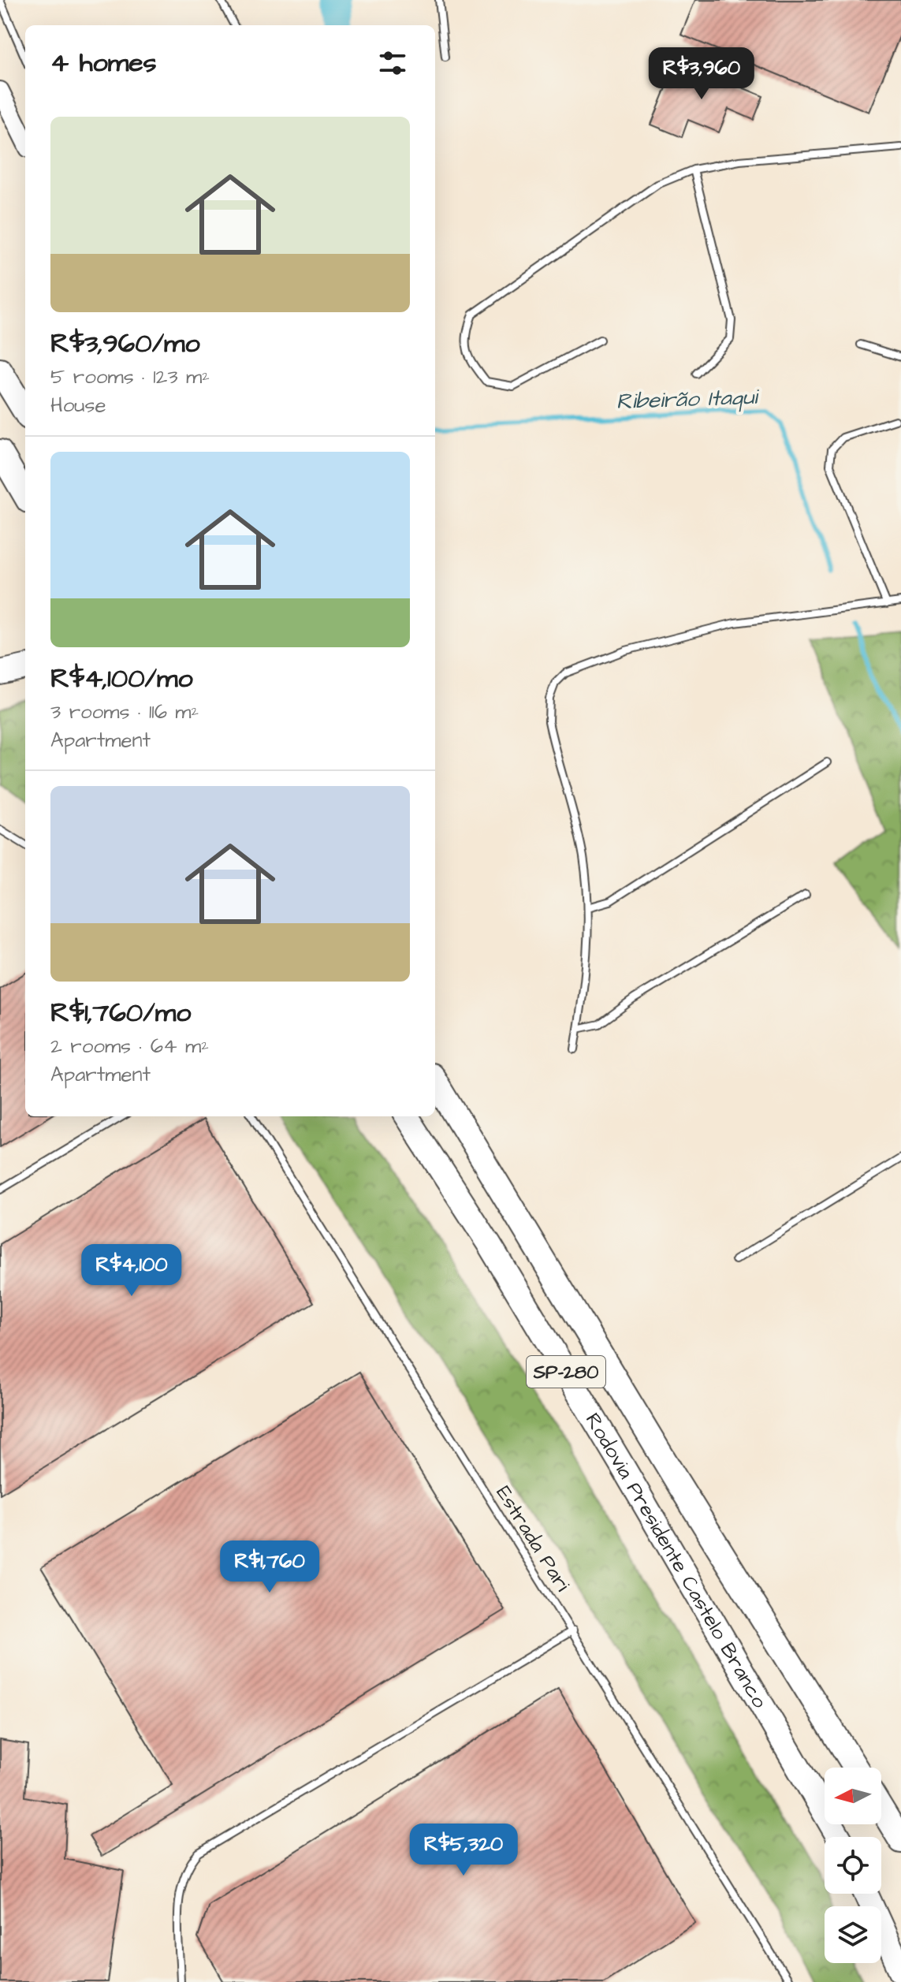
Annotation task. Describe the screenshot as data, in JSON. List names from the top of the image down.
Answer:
{
  "streets": {
    "highway": ["SP-280", "Rodovia Presidente Castelo Branco"],
    "lane": ["Estrada Pari"]
  },
  "water": ["Ribeirão Itaqui"],
  "north": "left",
  "page": {
    "heading": "4 homes",
    "price": [
      "R$3,960",
      "R$4,100",
      "R$1,760",
      "R$5,320"
    ],
    "list": [
      {
        "name": "R$3,960/mo",
        "note": "5 rooms · 123 m² · House"
      },
      {
        "name": "R$4,100/mo",
        "note": "3 rooms · 116 m² · Apartment"
      },
      {
        "name": "R$1,760/mo",
        "note": "2 rooms · 64 m² · Apartment"
      }
    ]
  }
}
